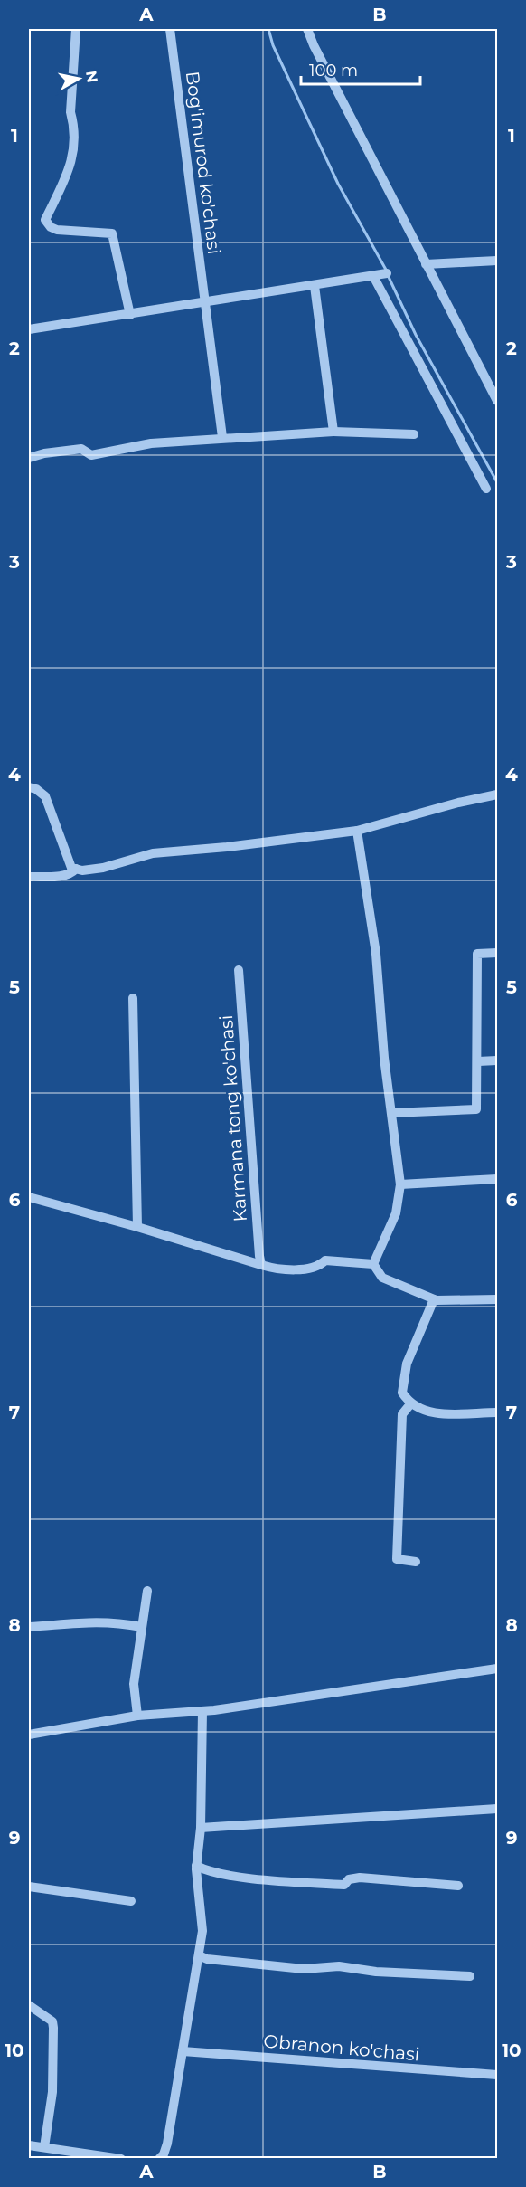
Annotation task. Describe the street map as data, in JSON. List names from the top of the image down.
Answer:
{
  "streets": {
    "street": ["Bog'imurod ko'chasi", "Karmana tong ko'chasi", "Obranon ko'chasi"]
  },
  "scale_bar": "100 m",
  "north": "right",
  "grid": {
    "columns": ["A", "B"],
    "rows": [
      "1",
      "2",
      "3",
      "4",
      "5",
      "6",
      "7",
      "8",
      "9",
      "10"
    ]
  }
}
